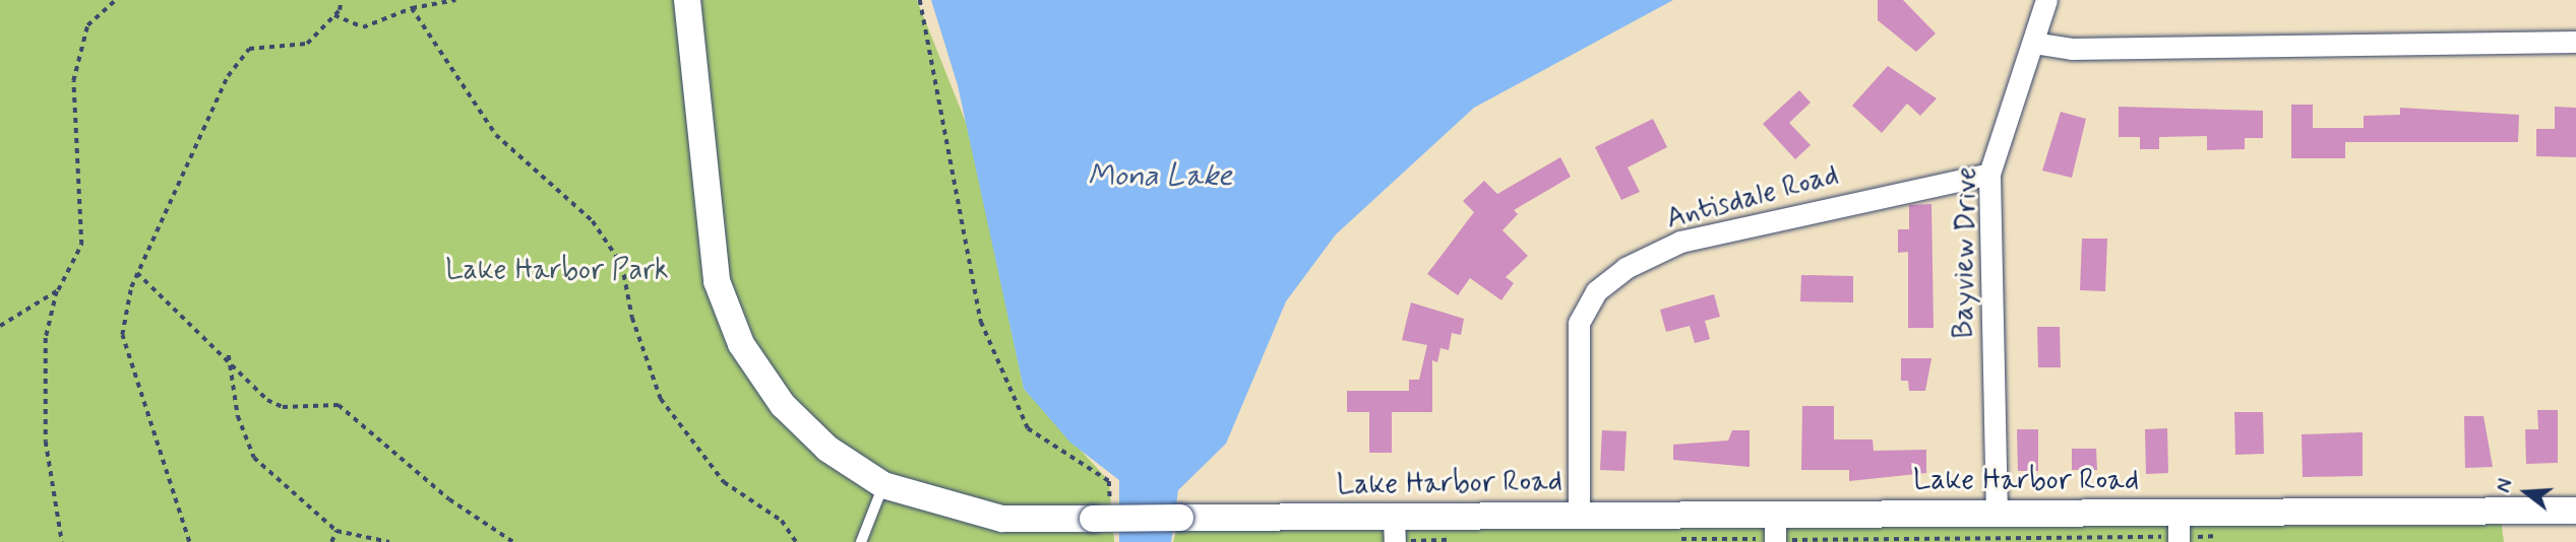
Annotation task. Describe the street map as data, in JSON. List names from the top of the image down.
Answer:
{
  "streets": {
    "street": ["Antisdale Road", "Bayview Drive", "Lake Harbor Road"]
  },
  "crossings": [
    ["Antisdale Road", "Bayview Drive"],
    ["Antisdale Road", "Lake Harbor Road"],
    ["Bayview Drive", "Lake Harbor Road"]
  ],
  "water": ["Mona Lake"],
  "parks": ["Lake Harbor Park"],
  "north": "left"
}
